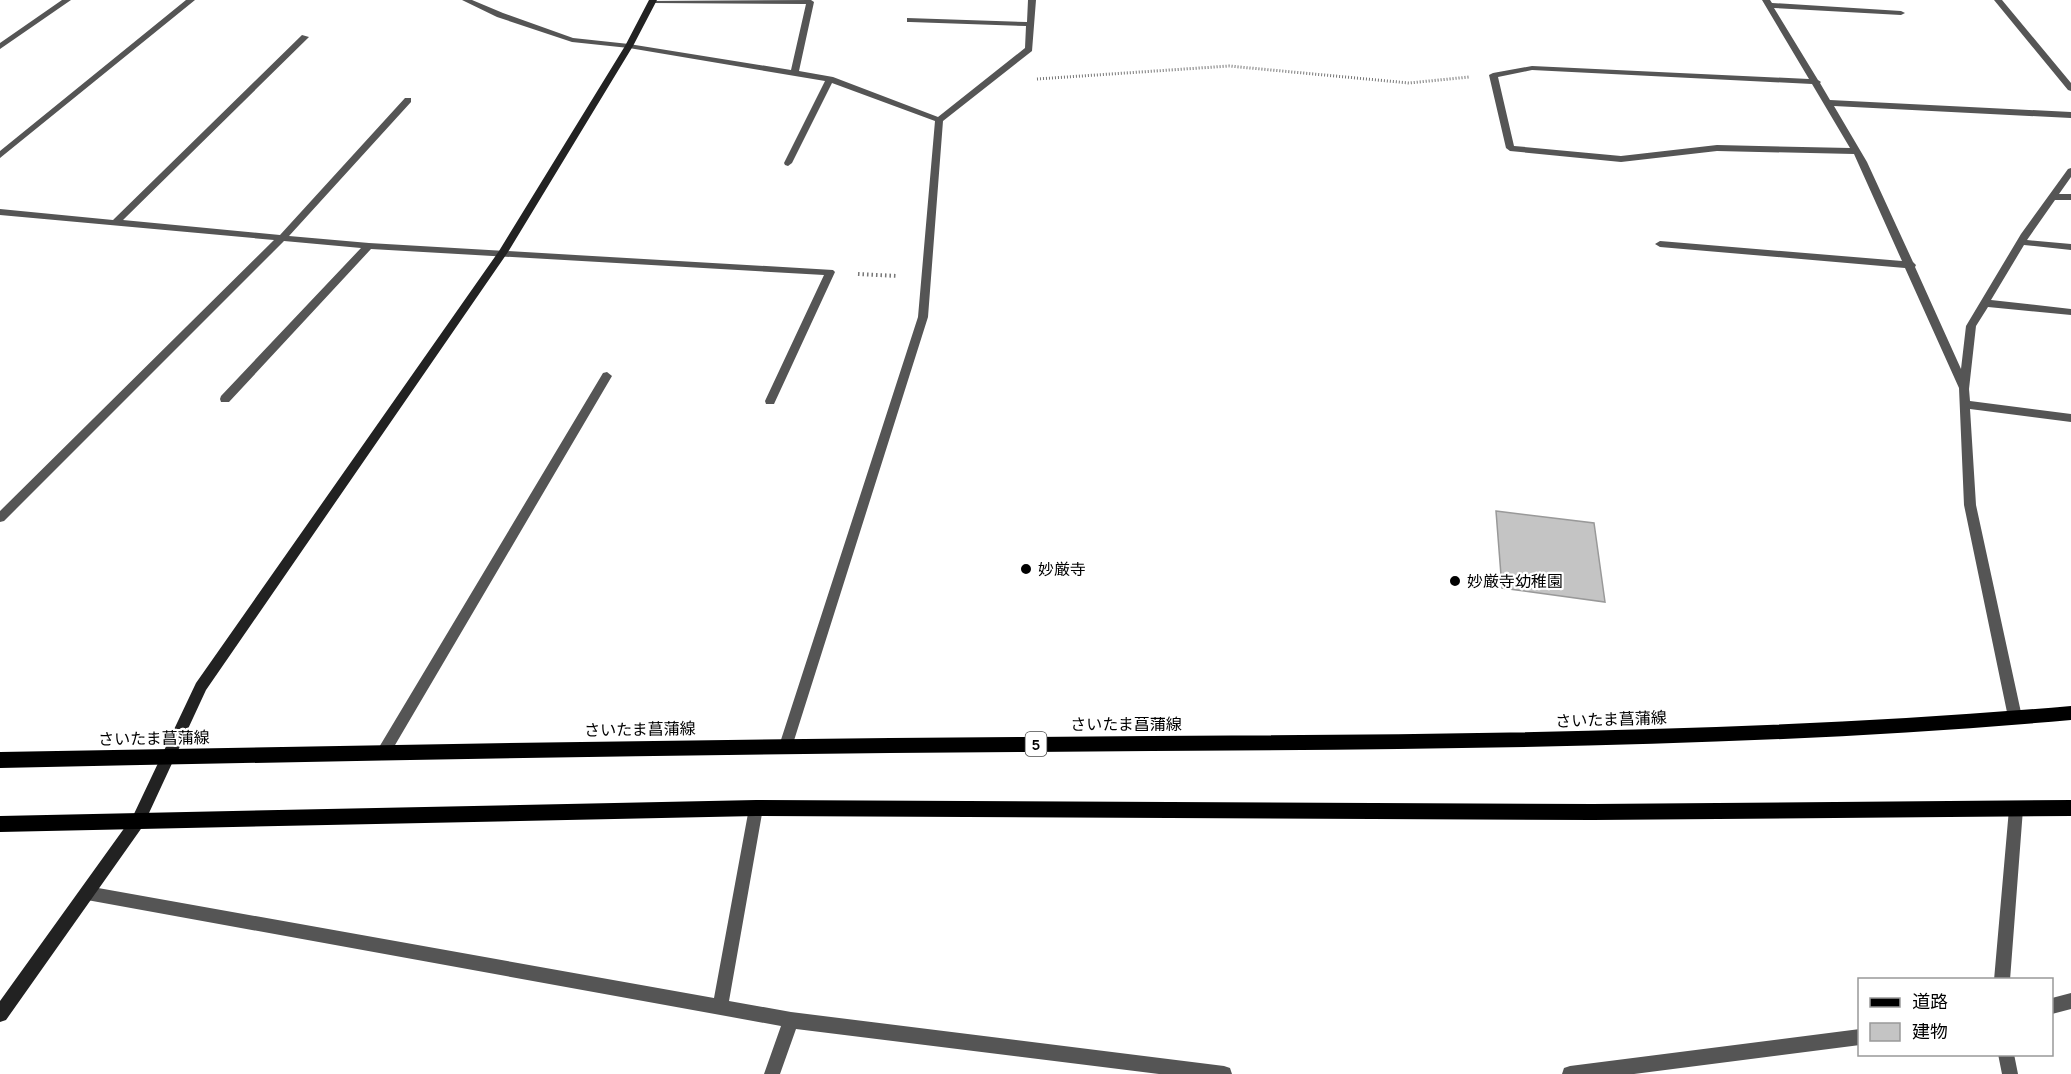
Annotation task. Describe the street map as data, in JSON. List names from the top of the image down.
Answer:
{
  "streets": {
    "main road": ["さいたま菖蒲線", "5"]
  },
  "places": ["妙厳寺", "妙厳寺幼稚園"],
  "legend": ["道路", "建物"]
}
